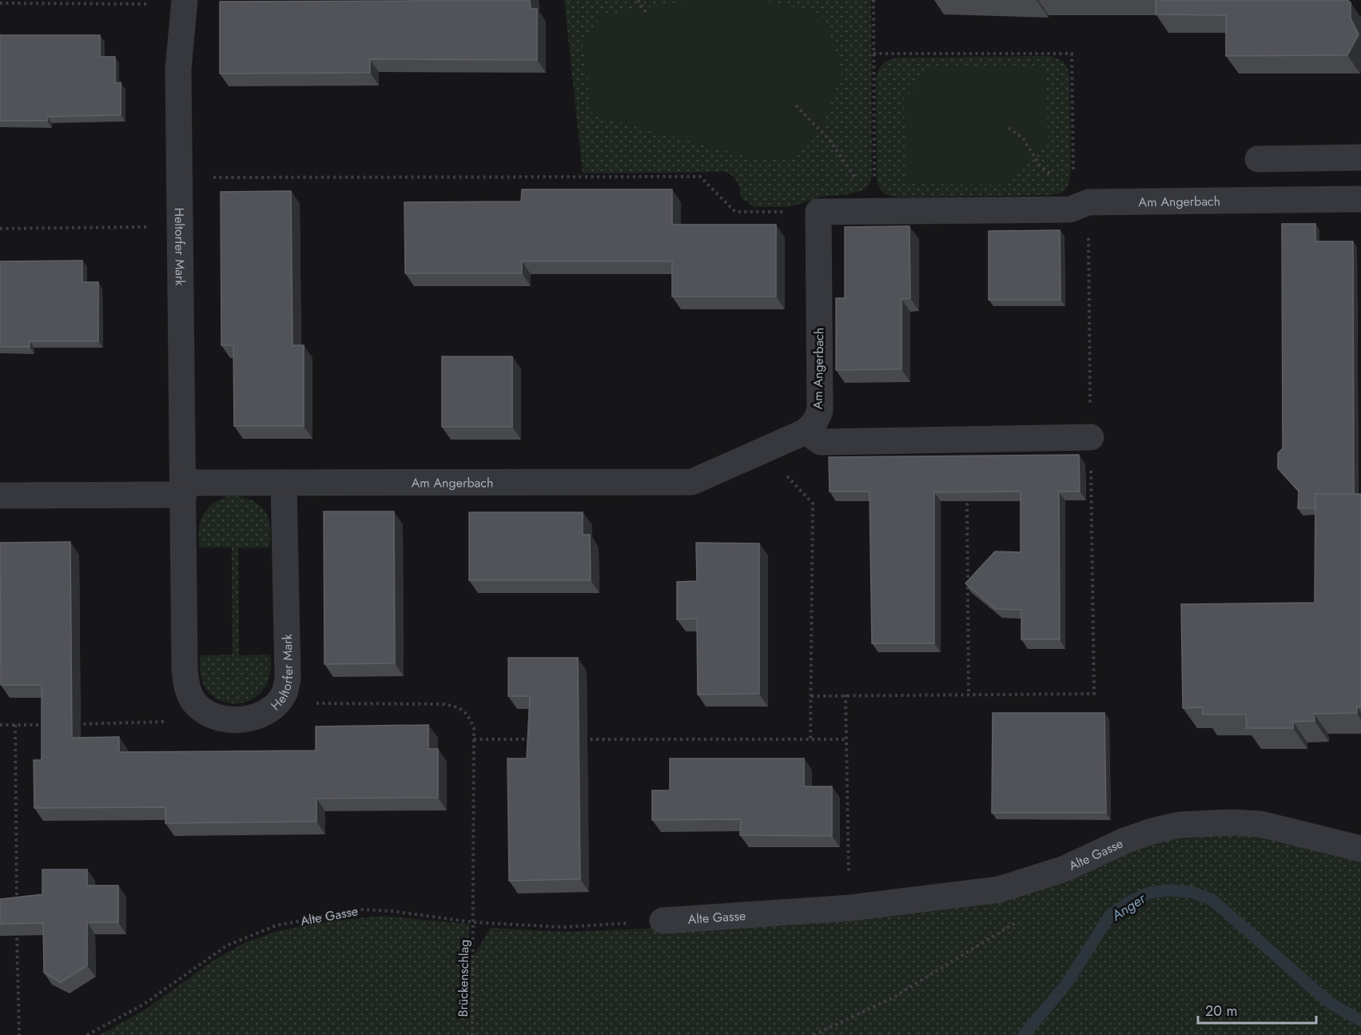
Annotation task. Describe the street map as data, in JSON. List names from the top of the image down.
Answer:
{
  "streets": {
    "street": ["Am Angerbach", "Heltorfer Mark", "Alte Gasse"],
    "path": ["Brückenschlag"]
  },
  "crossings": [
    ["Am Angerbach", "Heltorfer Mark"],
    ["Heltorfer Mark", "Brückenschlag"],
    ["Alte Gasse", "Brückenschlag"]
  ],
  "water": ["Anger"],
  "scale_bar": "20 m"
}
